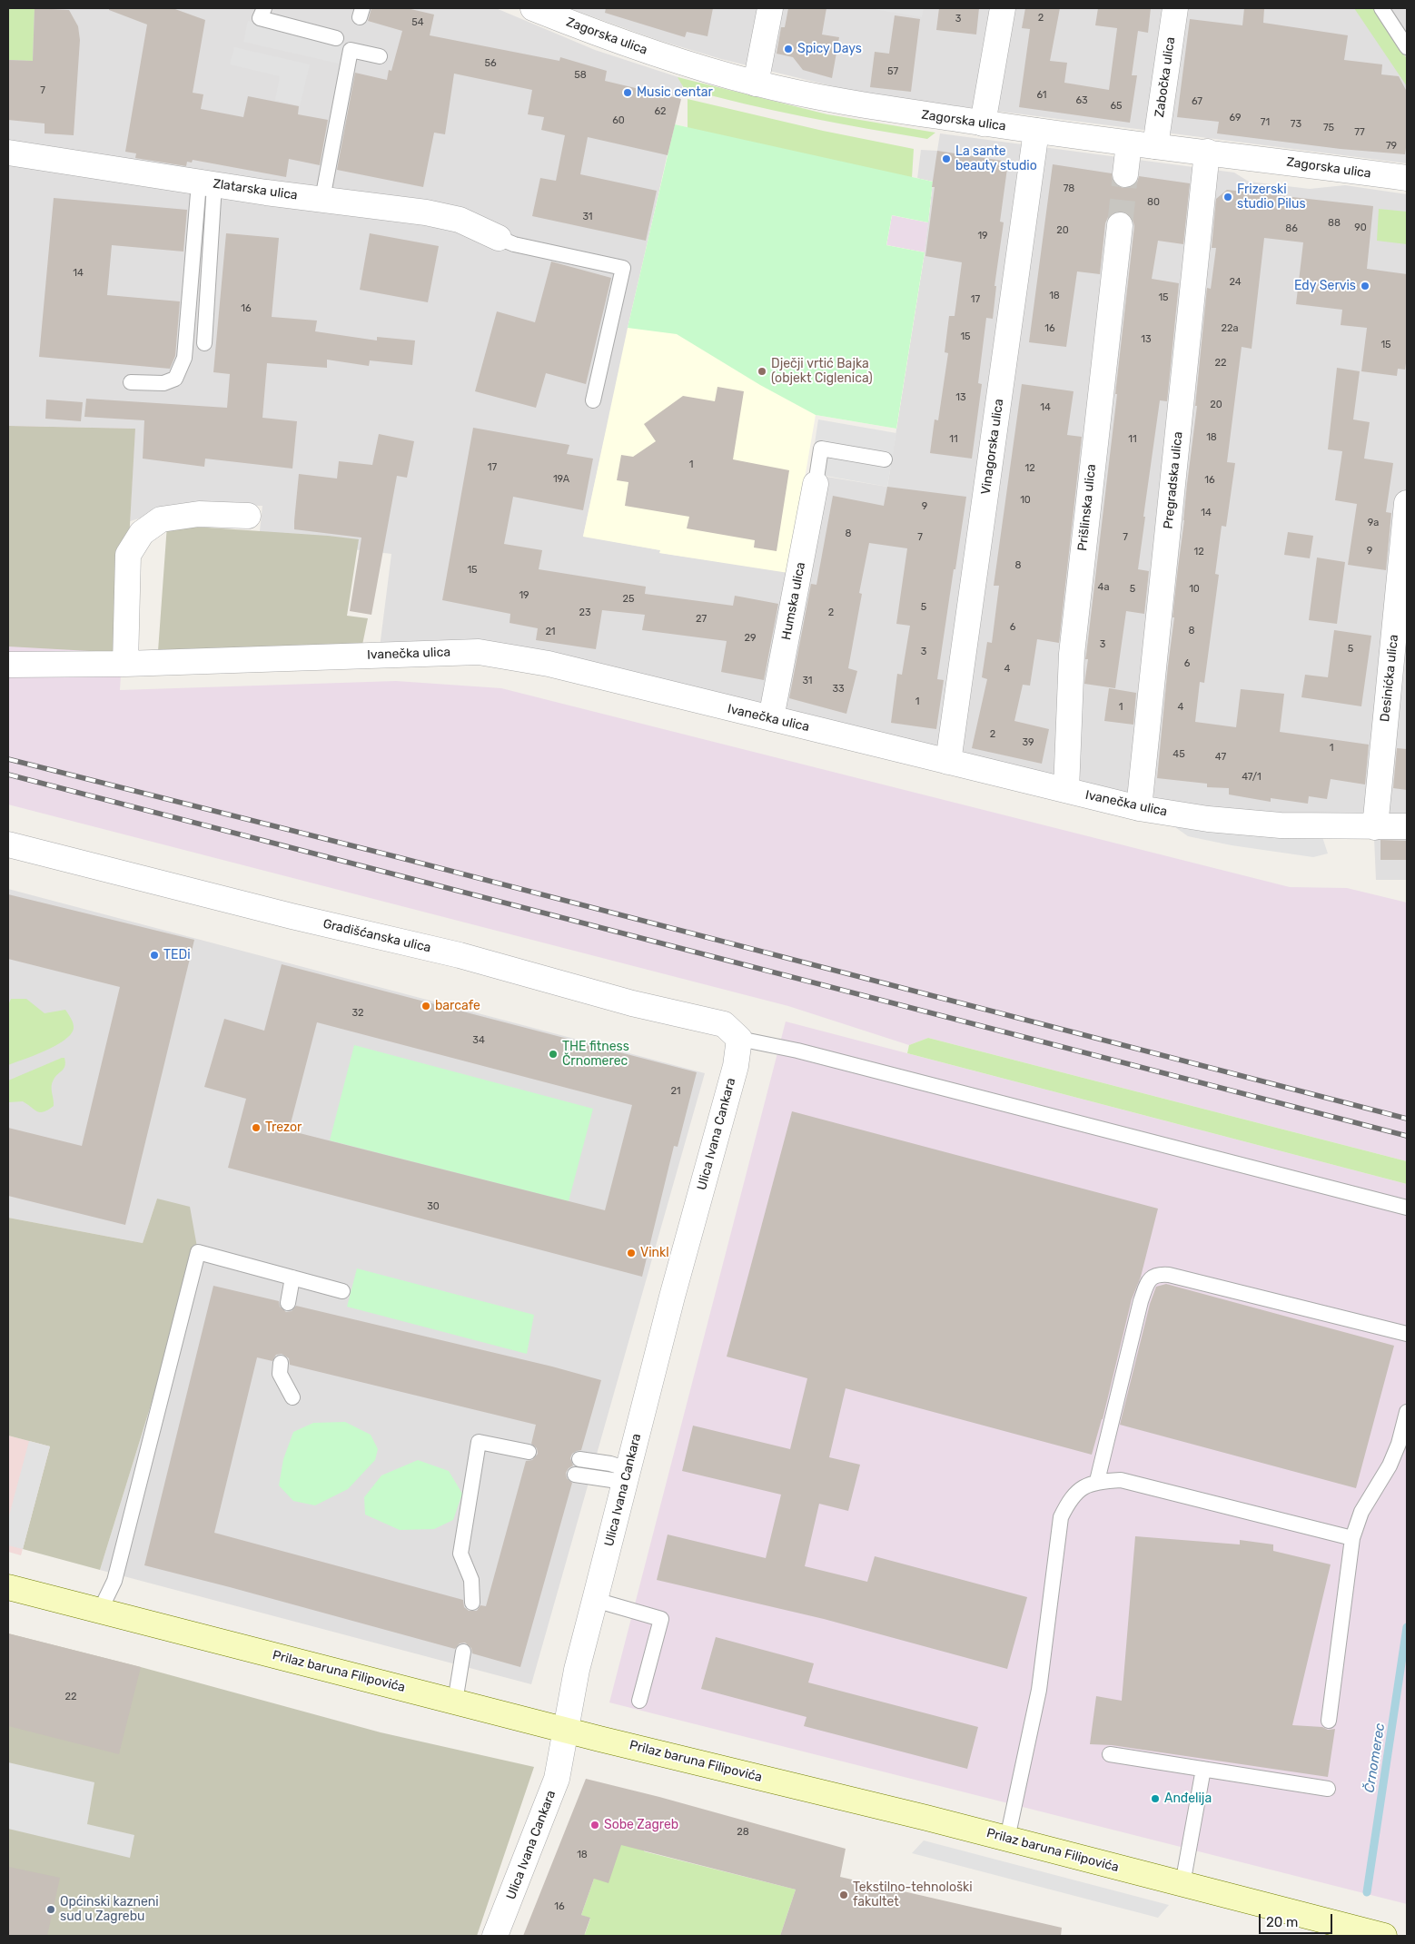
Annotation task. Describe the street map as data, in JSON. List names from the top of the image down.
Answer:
{
  "streets": {
    "main road": ["Prilaz baruna Filipovića"],
    "street": [
      "Zagorska ulica",
      "Zabočka ulica",
      "Zlatarska ulica",
      "Vinagorska ulica",
      "Pregradska ulica",
      "Prišlinska ulica",
      "Humska ulica",
      "Ivanečka ulica",
      "Desinićka ulica",
      "Gradišćanska ulica",
      "Ulica Ivana Cankara"
    ]
  },
  "crossings": [
    ["Zagorska ulica", "Zabočka ulica"],
    ["Zagorska ulica", "Vinagorska ulica"],
    ["Zagorska ulica", "Pregradska ulica"],
    ["Vinagorska ulica", "Ivanečka ulica"],
    ["Pregradska ulica", "Ivanečka ulica"],
    ["Prišlinska ulica", "Ivanečka ulica"],
    ["Humska ulica", "Ivanečka ulica"],
    ["Ivanečka ulica", "Desinićka ulica"],
    ["Gradišćanska ulica", "Ulica Ivana Cankara"],
    ["Ulica Ivana Cankara", "Prilaz baruna Filipovića"]
  ],
  "water": ["Črnomerec"],
  "places": [
    "Spicy Days",
    "Music centar",
    "La sante beauty studio",
    "Frizerski studio Pilus",
    "Edy Servis",
    "Dječji vrtić Bajka (objekt Ciglenica)",
    "TEDi",
    "barcafe",
    "THE fitness Črnomerec",
    "Trezor",
    "Vinkl",
    "Anđelija",
    "Sobe Zagreb",
    "Tekstilno-tehnološki fakultet",
    "Općinski kazneni sud u Zagrebu"
  ],
  "house_numbers": [
    "2",
    "3",
    "54",
    "56",
    "57",
    "58",
    "7",
    "61",
    "63",
    "67",
    "65",
    "62",
    "69",
    "60",
    "71",
    "73",
    "75",
    "77",
    "79",
    "78",
    "80",
    "31",
    "88",
    "90",
    "86",
    "20",
    "19",
    "14",
    "24",
    "18",
    "15",
    "17",
    "16",
    "16",
    "22a",
    "15",
    "13",
    "15",
    "22",
    "13",
    "20",
    "14",
    "18",
    "11",
    "11",
    "1",
    "17",
    "12",
    "19A",
    "16",
    "10",
    "9",
    "14",
    "9a",
    "8",
    "7",
    "7",
    "9",
    "12",
    "8",
    "15",
    "4a",
    "5",
    "10",
    "19",
    "25",
    "5",
    "23",
    "2",
    "27",
    "6",
    "8",
    "21",
    "29",
    "3",
    "5",
    "3",
    "6",
    "4",
    "31",
    "33",
    "1",
    "1",
    "4",
    "2",
    "39",
    "1",
    "45",
    "47",
    "47/1",
    "32",
    "34",
    "21",
    "30",
    "22",
    "28",
    "18",
    "16"
  ],
  "scale_bar": "20 m"
}
